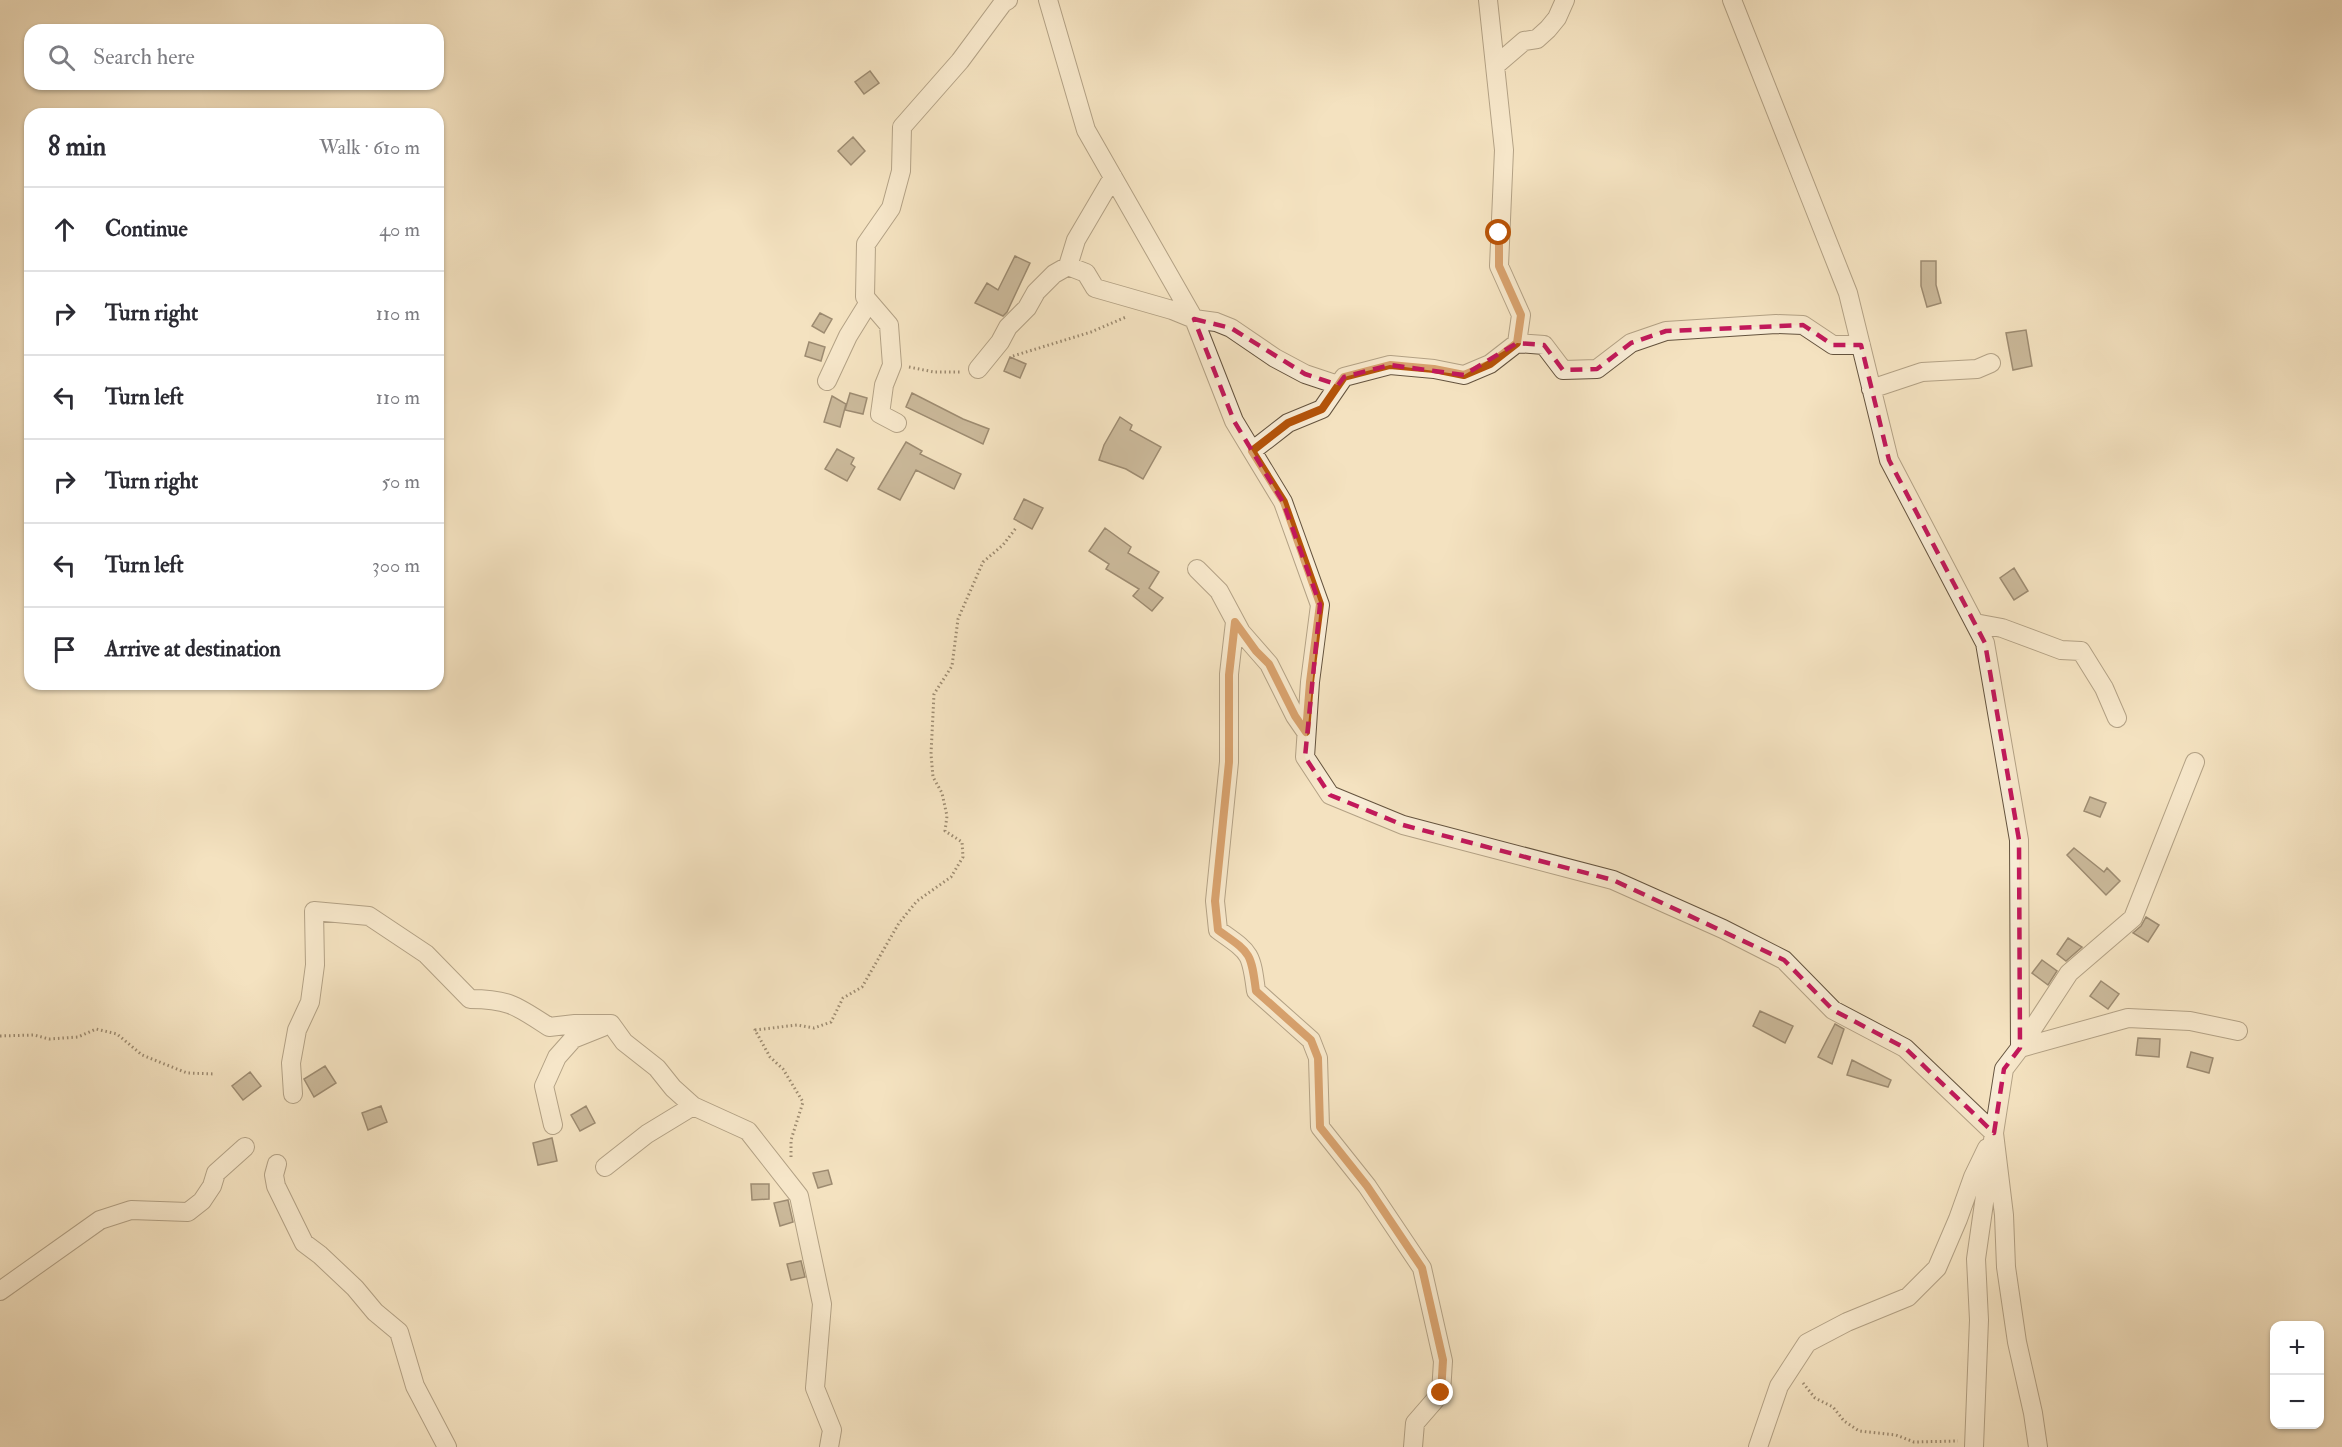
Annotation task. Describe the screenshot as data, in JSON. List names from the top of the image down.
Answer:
{
  "page": {
    "search": "Search here",
    "heading": ["8 min", "Walk · 610 m"],
    "list": [
      ["Continue", "40 m"],
      ["Turn right", "110 m"],
      ["Turn left", "110 m"],
      ["Turn right", "50 m"],
      ["Turn left", "300 m"],
      "Arrive at destination"
    ],
    "map_buttons": ["+", "−"]
  }
}
